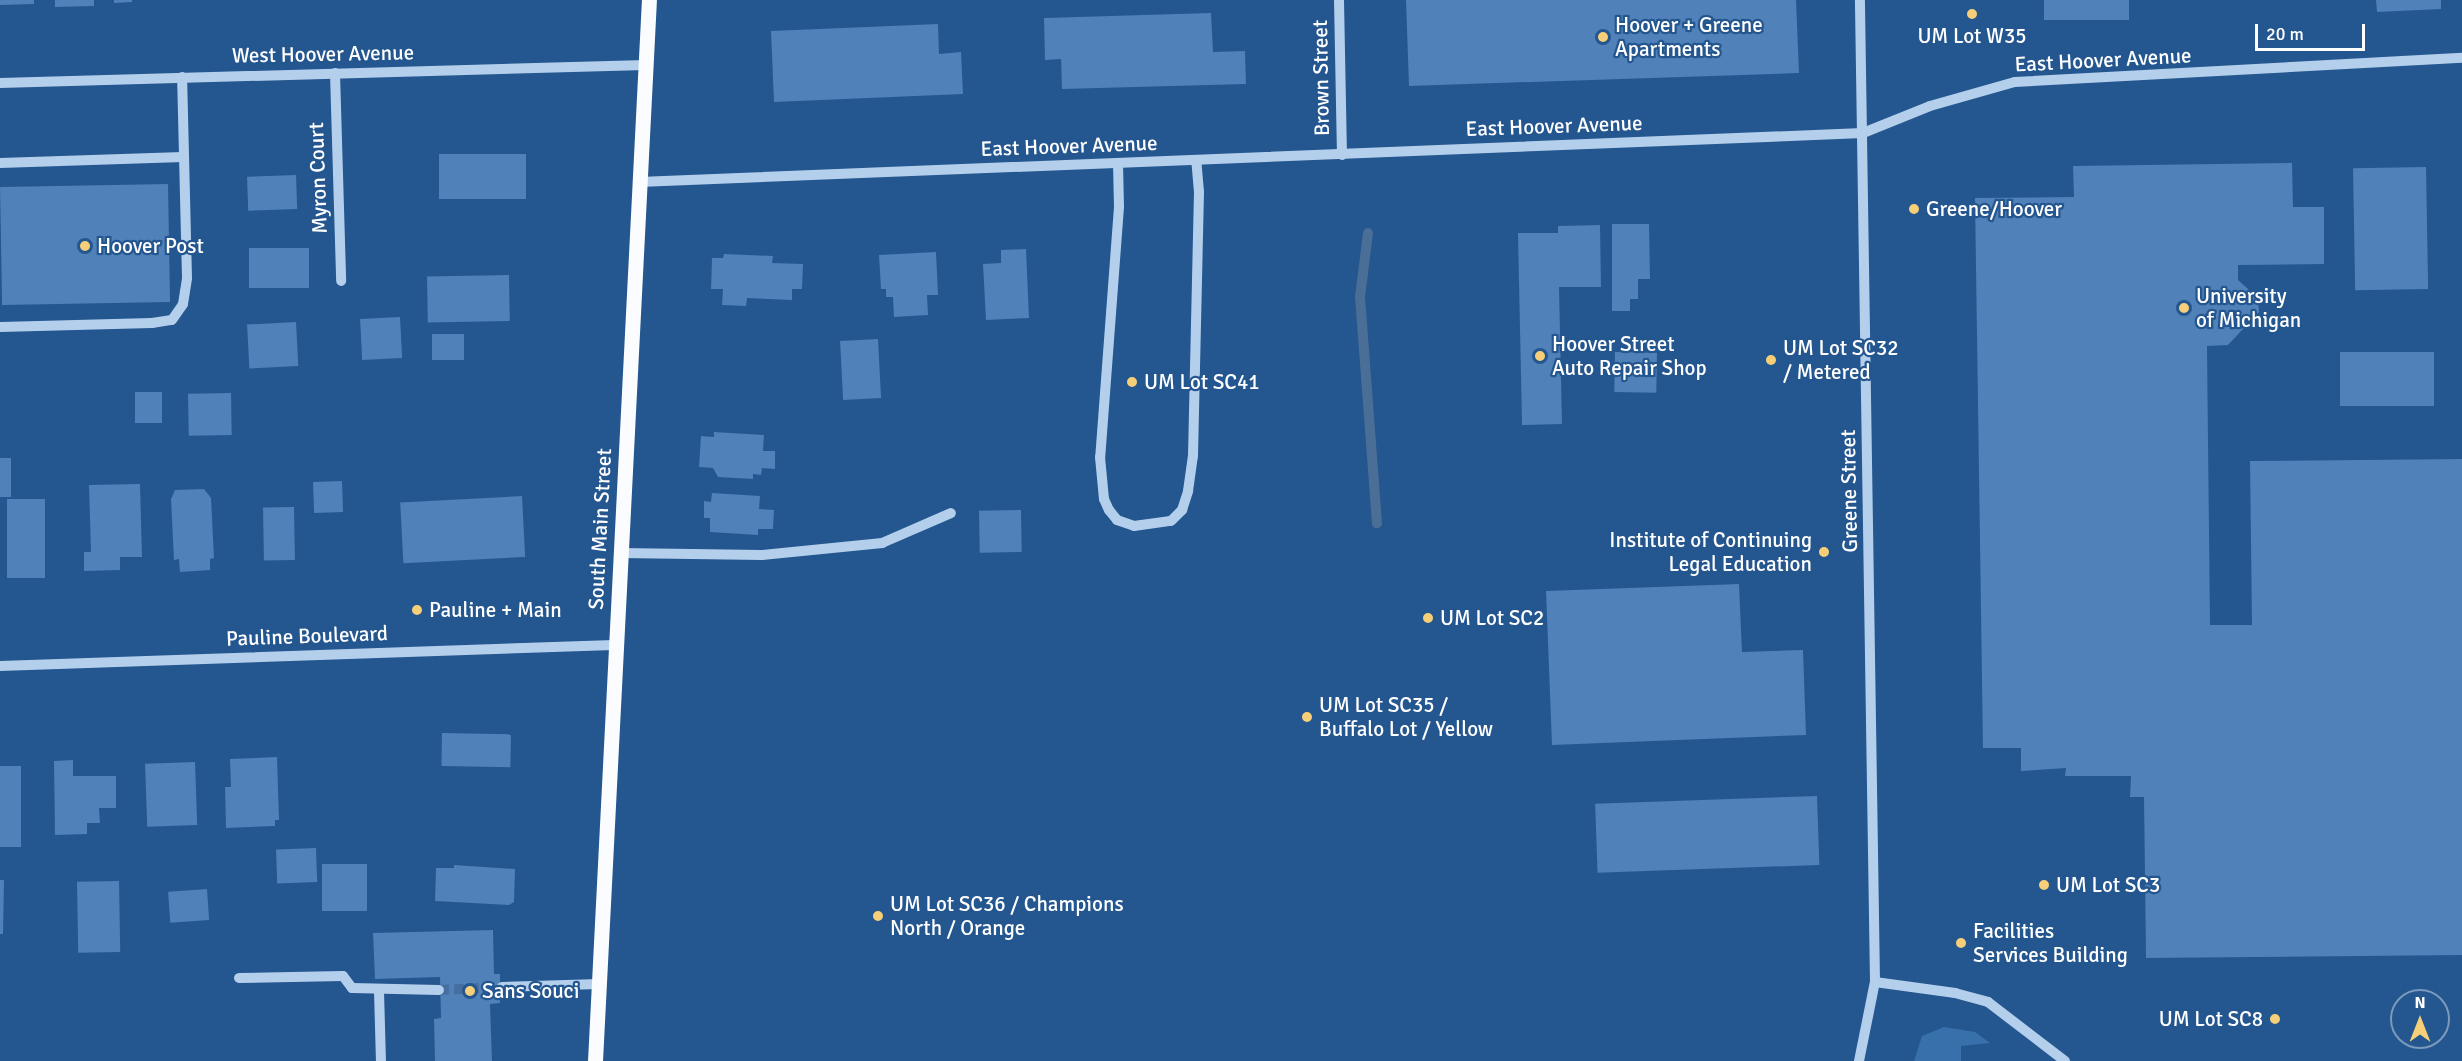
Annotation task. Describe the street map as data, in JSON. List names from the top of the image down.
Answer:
{
  "streets": {
    "main road": ["South Main Street"],
    "street": [
      "West Hoover Avenue",
      "East Hoover Avenue",
      "Brown Street",
      "Myron Court",
      "Greene Street",
      "Pauline Boulevard"
    ]
  },
  "crossings": [
    ["West Hoover Avenue", "Myron Court"],
    ["West Hoover Avenue", "South Main Street"],
    ["East Hoover Avenue", "Brown Street"],
    ["East Hoover Avenue", "Greene Street"],
    ["East Hoover Avenue", "South Main Street"],
    ["South Main Street", "Pauline Boulevard"]
  ],
  "places": [
    "UM Lot W35",
    "Hoover + Greene Apartments",
    "Greene/Hoover",
    "Hoover Post",
    "University of Michigan",
    "Hoover Street Auto Repair Shop",
    "UM Lot SC32 / Metered",
    "UM Lot SC41",
    "Institute of Continuing Legal Education",
    "Pauline + Main",
    "UM Lot SC2",
    "UM Lot SC35 / Buffalo Lot / Yellow",
    "UM Lot SC3",
    "UM Lot SC36 / Champions North / Orange",
    "Facilities Services Building",
    "Sans Souci",
    "UM Lot SC8"
  ],
  "scale_bar": "20 m",
  "north": "top"
}
